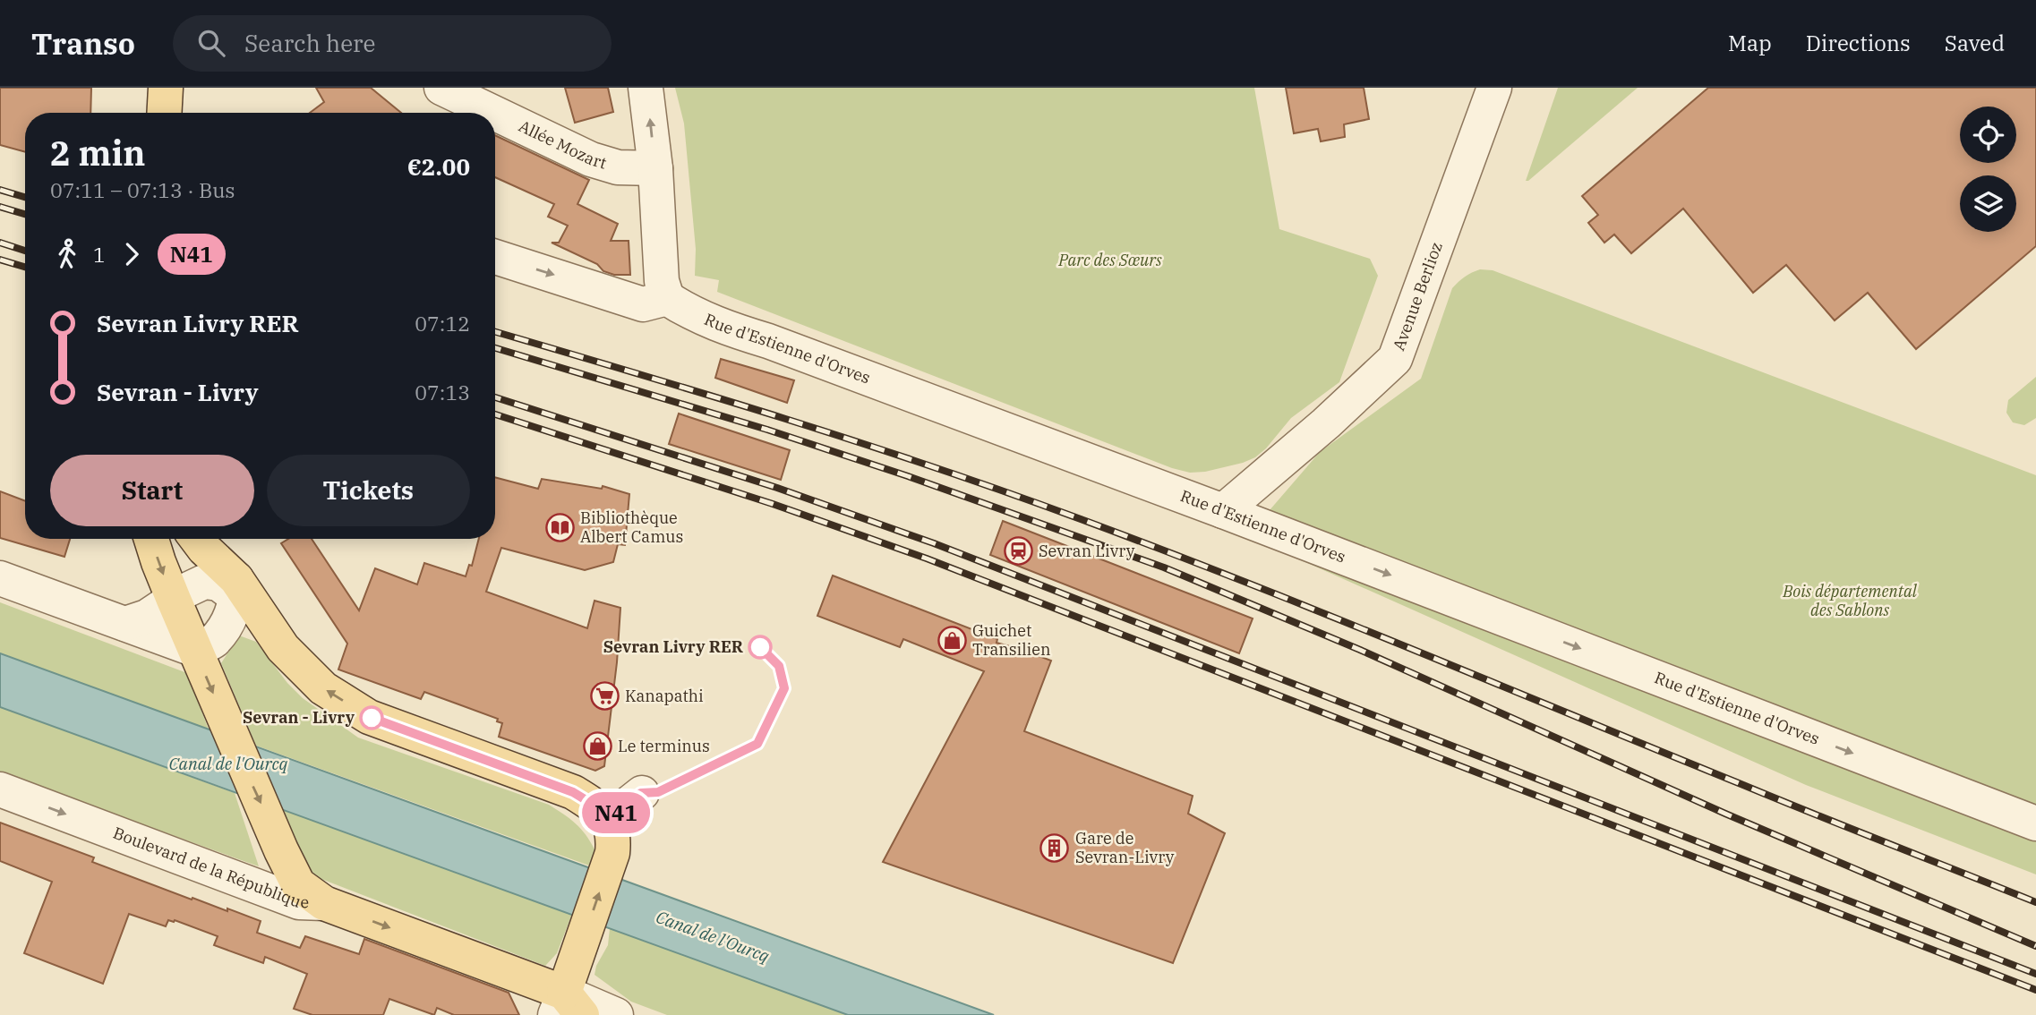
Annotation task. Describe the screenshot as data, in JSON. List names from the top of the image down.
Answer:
{
  "streets": {
    "main road": ["Boulevard de la République"],
    "street": ["Allée Mozart", "Avenue Berlioz", "Rue d'Estienne d'Orves"]
  },
  "crossings": [
    ["Avenue Berlioz", "Rue d'Estienne d'Orves"]
  ],
  "one_way": ["Rue d'Estienne d'Orves", "Boulevard de la République"],
  "water": ["Canal de l'Ourcq"],
  "parks": ["Parc des Sœurs", "Bois départemental des Sablons"],
  "places": {
    "library": ["Bibliothèque Albert Camus"],
    "station": ["Sevran Livry"],
    "shop": ["Guichet Transilien", "Le terminus"],
    "other": ["Sevran Livry RER", "Sevran - Livry"],
    "supermarket": ["Kanapathi"],
    "building": ["Gare de Sevran-Livry"]
  },
  "lines": ["bus line N41"],
  "page": {
    "header": "Transo",
    "search": "Search here",
    "nav": ["Map", "Directions", "Saved"],
    "on_map": "N41",
    "heading": ["2 min", "07:11 – 07:13 · Bus", "€2.00"],
    "legs": ["1", "N41"],
    "list": [
      {
        "name": "Sevran Livry RER",
        "value": "07:12"
      },
      {
        "name": "Sevran - Livry",
        "value": "07:13"
      }
    ],
    "buttons": ["Start", "Tickets"]
  }
}
